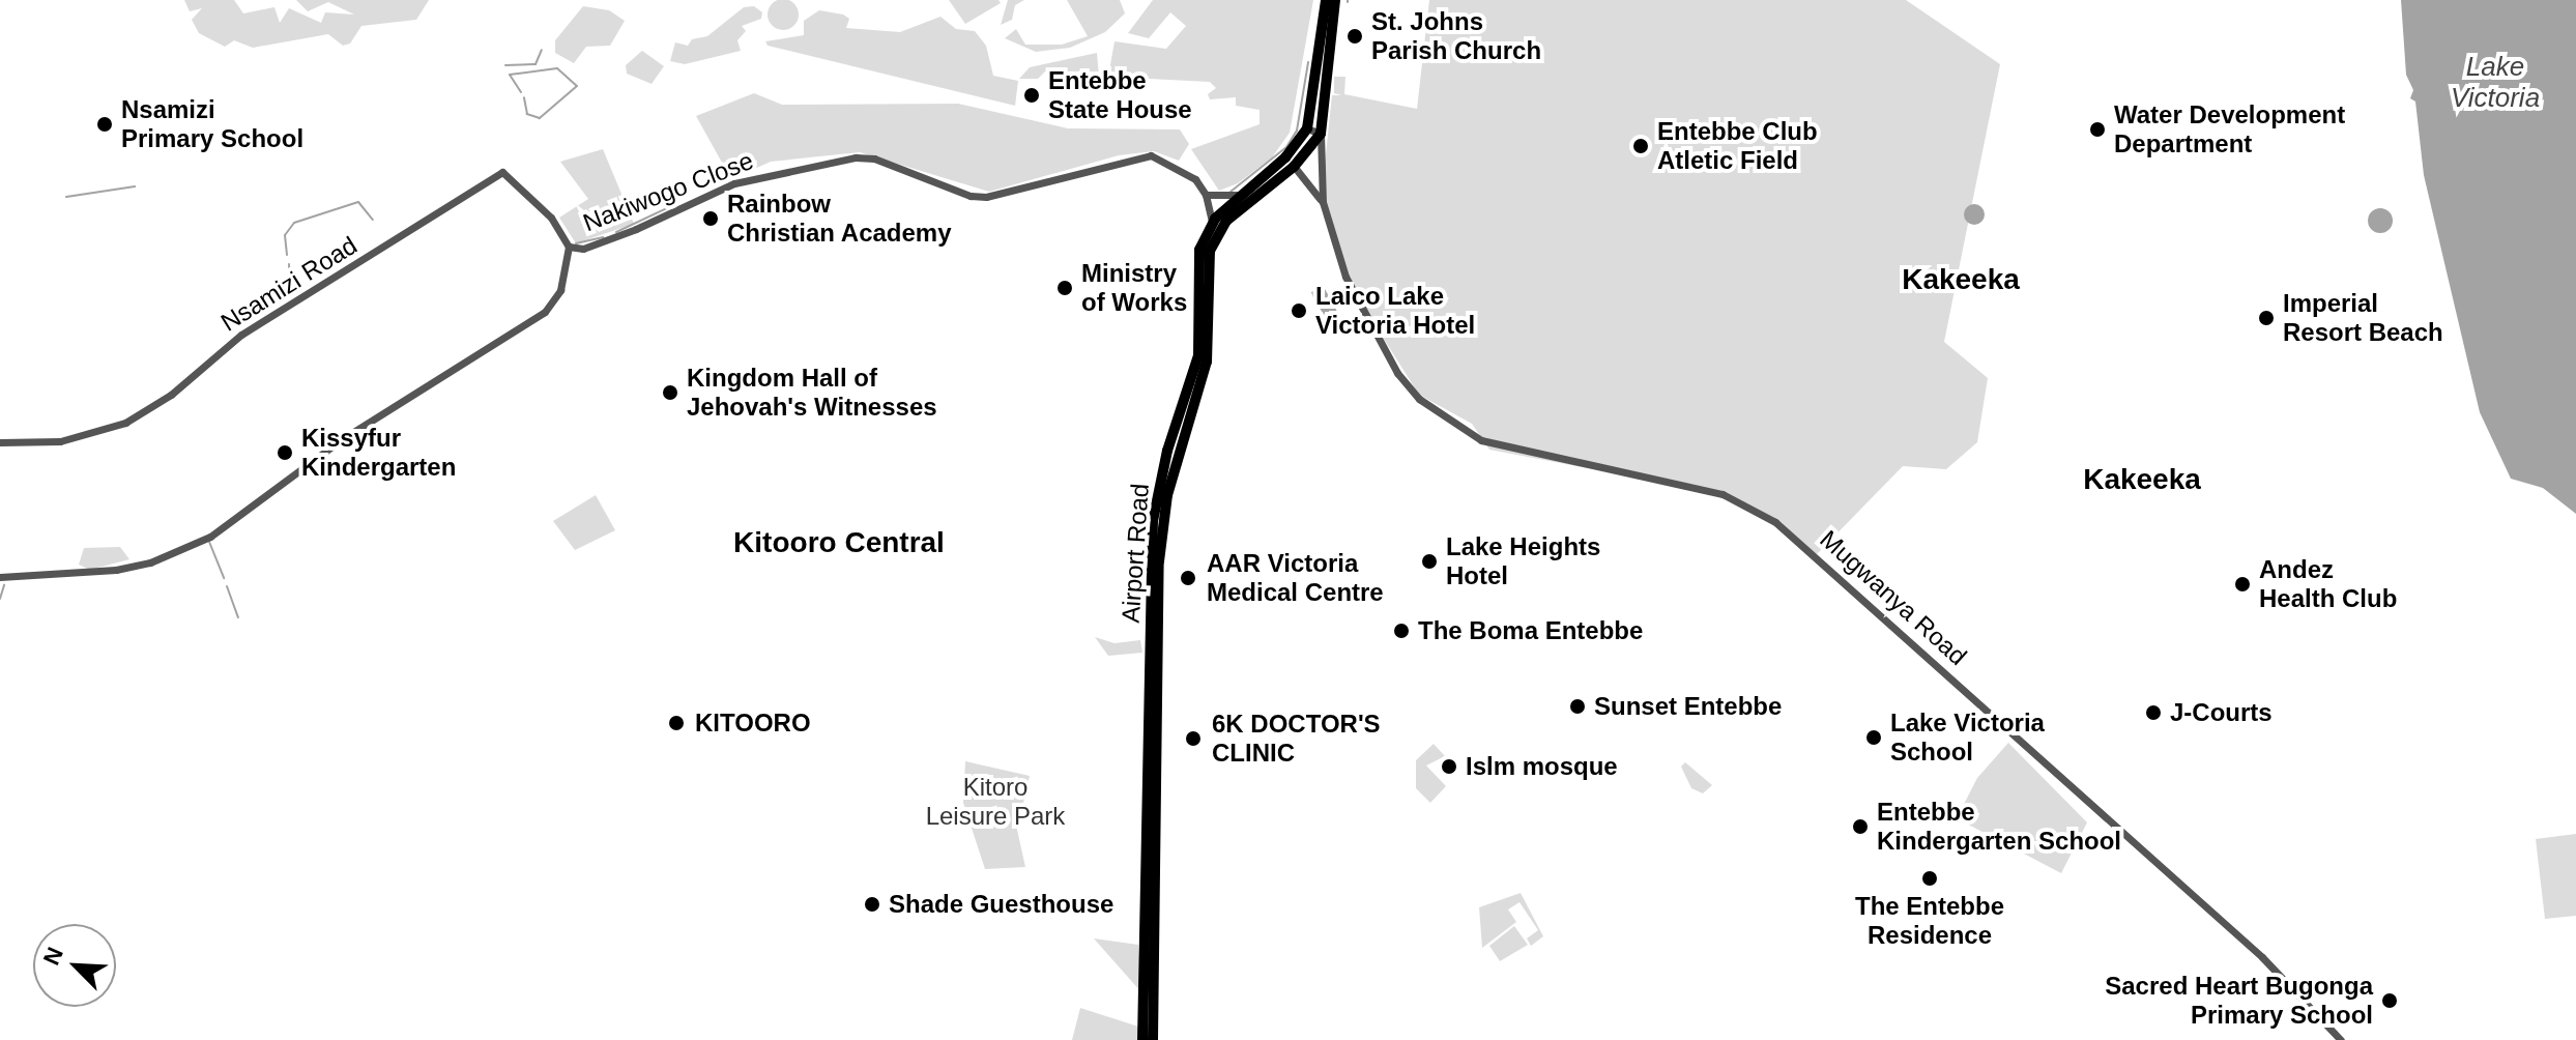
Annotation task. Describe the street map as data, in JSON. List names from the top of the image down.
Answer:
{
  "streets": {
    "highway": ["Airport Road"],
    "street": ["Nakiwogo Close", "Nsamizi Road", "Mugwanya Road"]
  },
  "crossings": [
    ["Nakiwogo Close", "Nsamizi Road"]
  ],
  "districts": ["Kakeeka", "Kakeeka", "Kitooro Central"],
  "water": ["Lake Victoria"],
  "parks": ["Kitoro Leisure Park"],
  "places": [
    "St. Johns Parish Church",
    "Entebbe State House",
    "Nsamizi Primary School",
    "Water Development Department",
    "Entebbe Club Atletic Field",
    "Rainbow Christian Academy",
    "Ministry of Works",
    "Laico Lake Victoria Hotel",
    "Imperial Resort Beach",
    "Kingdom Hall of Jehovah's Witnesses",
    "Kissyfur Kindergarten",
    "Lake Heights Hotel",
    "AAR Victoria Medical Centre",
    "Andez Health Club",
    "The Boma Entebbe",
    "Sunset Entebbe",
    "J-Courts",
    "KITOORO",
    "Lake Victoria School",
    "6K DOCTOR'S CLINIC",
    "Islm mosque",
    "Entebbe Kindergarten School",
    "The Entebbe Residence",
    "Shade Guesthouse",
    "Sacred Heart Bugonga Primary School"
  ],
  "north": "top left"
}
